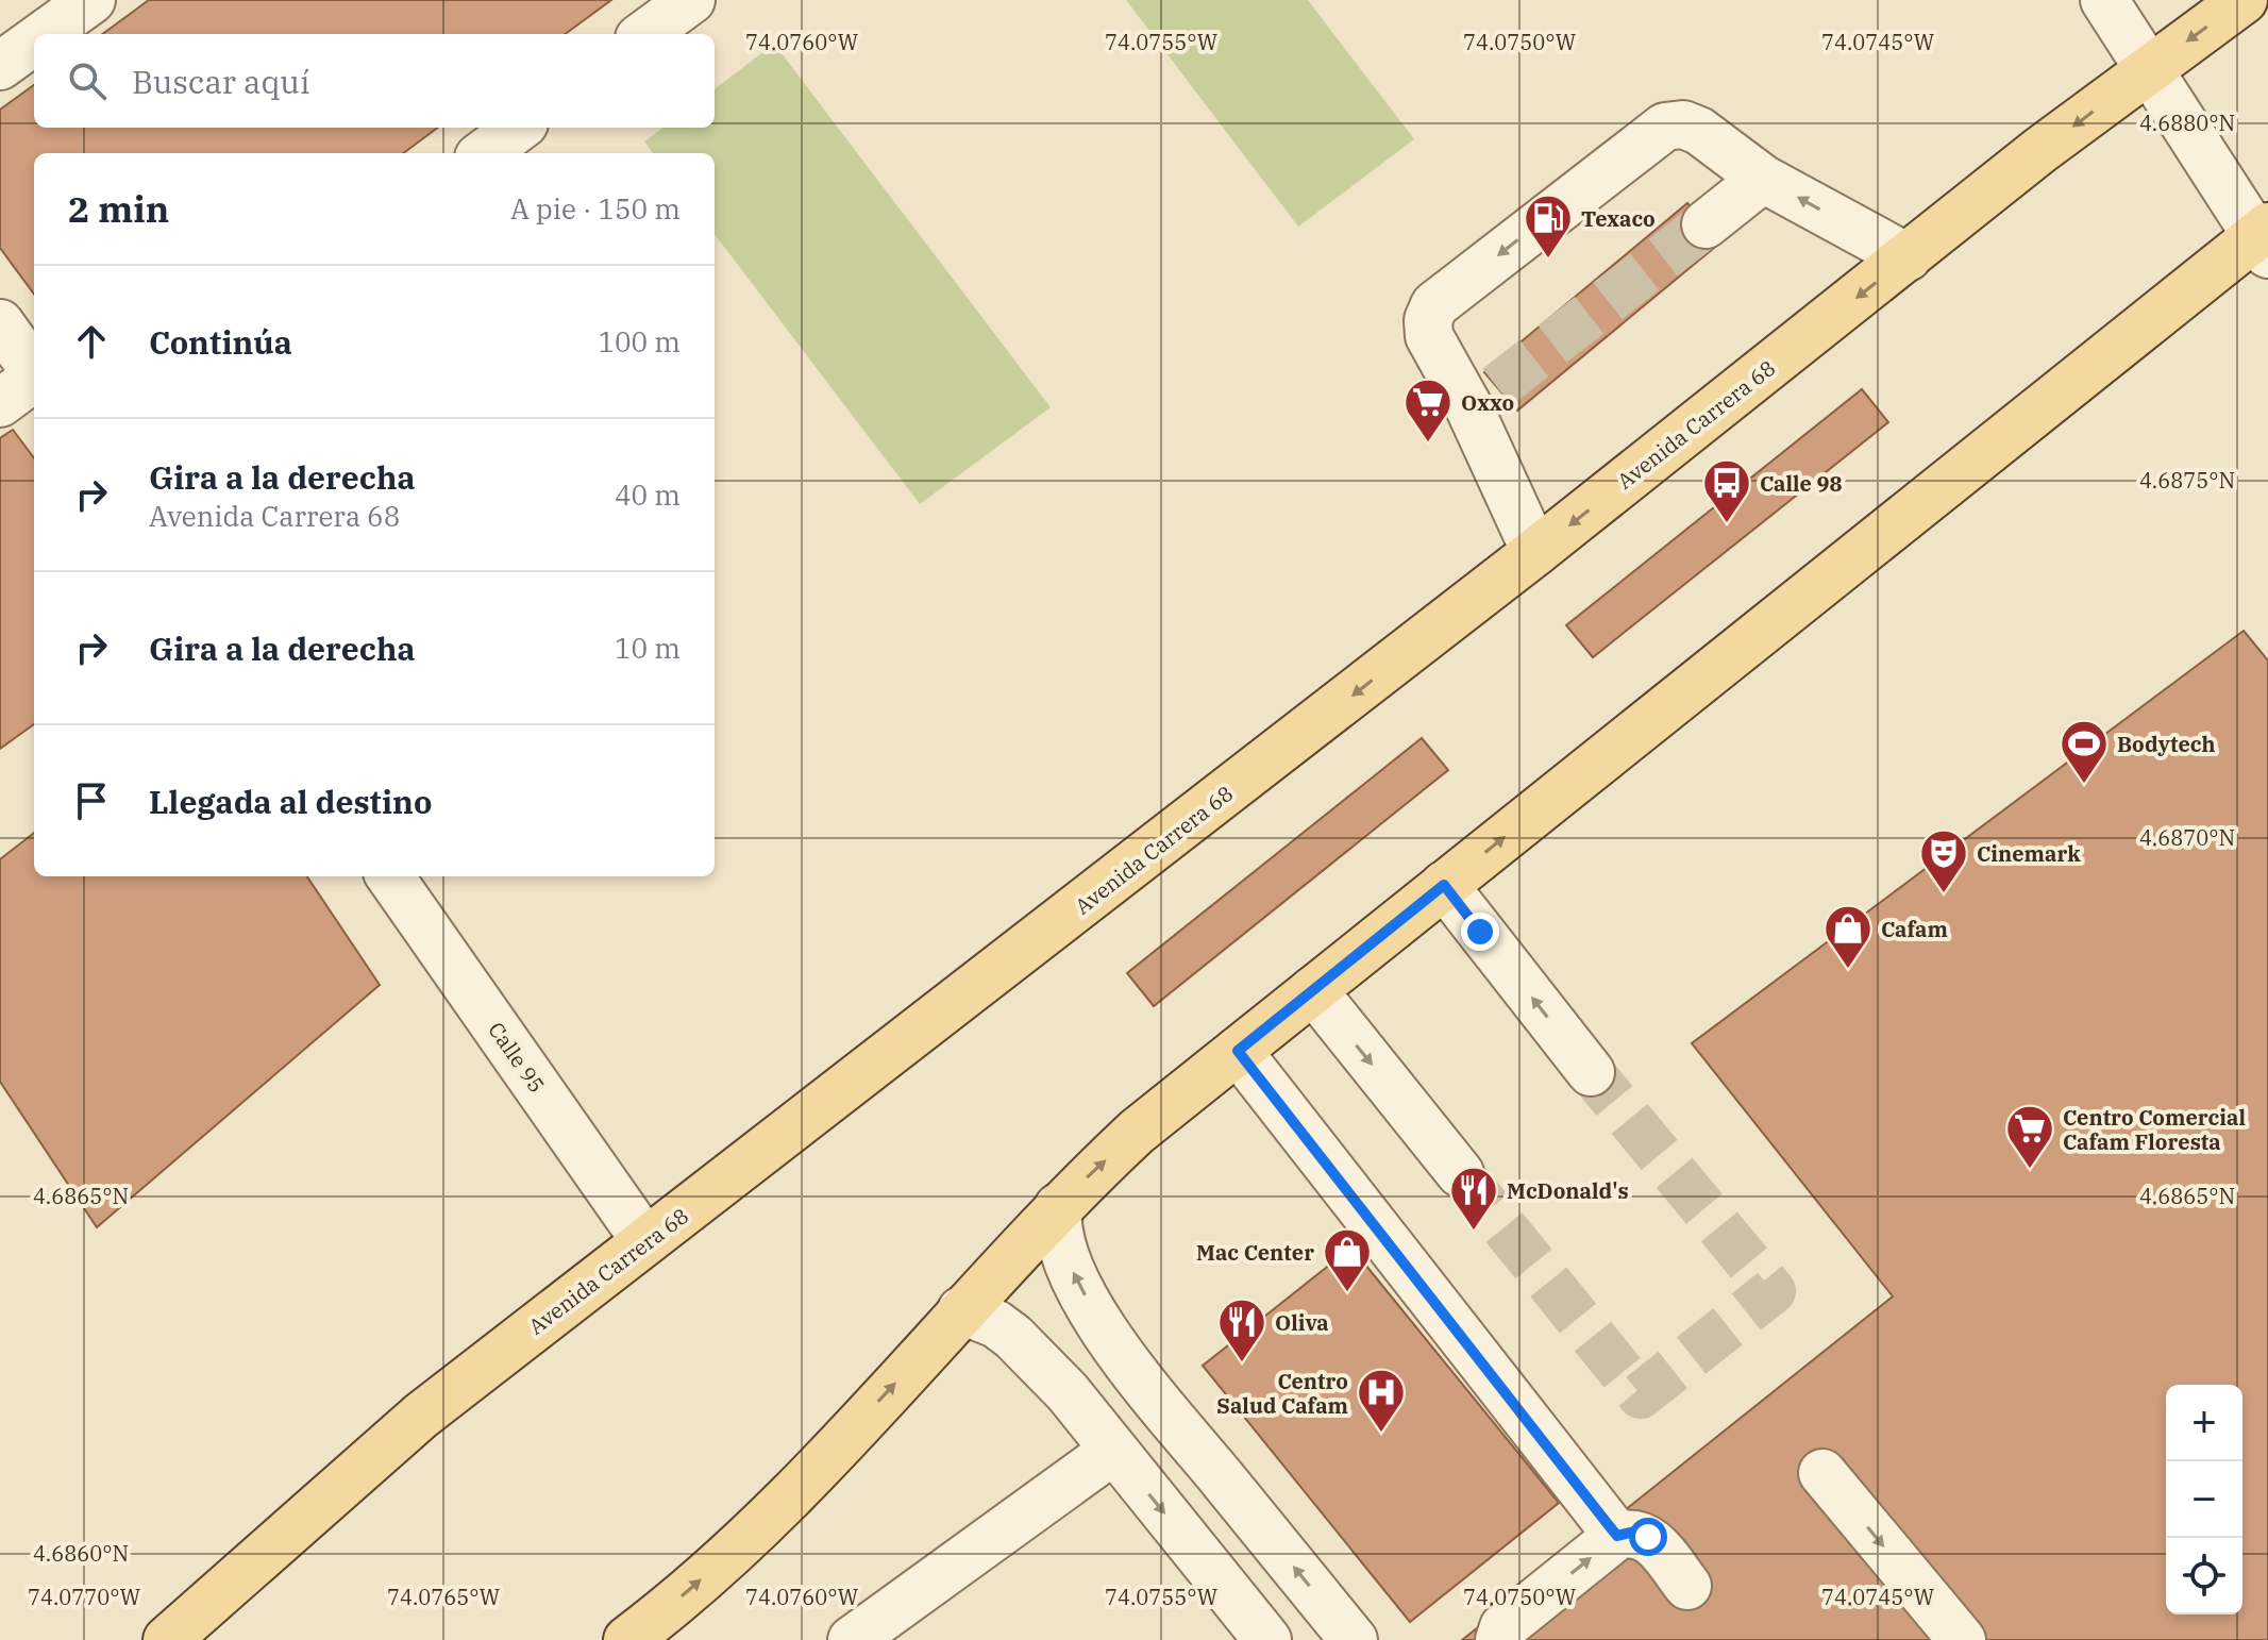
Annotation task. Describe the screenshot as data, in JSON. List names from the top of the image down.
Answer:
{
  "streets": {
    "main road": ["Avenida Carrera 68"],
    "street": ["Calle 95"]
  },
  "crossings": [
    ["Avenida Carrera 68", "Calle 95"]
  ],
  "places": {
    "fuel station": ["Texaco"],
    "supermarket": ["Oxxo", "Centro Comercial Cafam Floresta"],
    "bus stop": ["Calle 98"],
    "sports": ["Bodytech"],
    "theatre": ["Cinemark"],
    "shop": ["Cafam", "Mac Center"],
    "restaurant": ["McDonald's", "Oliva"],
    "hospital": ["Centro Salud Cafam"]
  },
  "page": {
    "search": "Buscar aquí",
    "heading": ["2 min", "A pie · 150 m"],
    "list": [
      ["Continúa", "100 m"],
      ["Gira a la derecha", "Avenida Carrera 68", "40 m"],
      ["Gira a la derecha", "10 m"],
      "Llegada al destino"
    ],
    "map_buttons": ["+", "−"]
  },
  "coordinates": [
    "74.0760°W",
    "74.0755°W",
    "74.0750°W",
    "74.0745°W",
    "4.6880°N",
    "4.6875°N",
    "4.6870°N",
    "4.6865°N",
    "4.6860°N",
    "74.0770°W",
    "74.0765°W"
  ]
}
